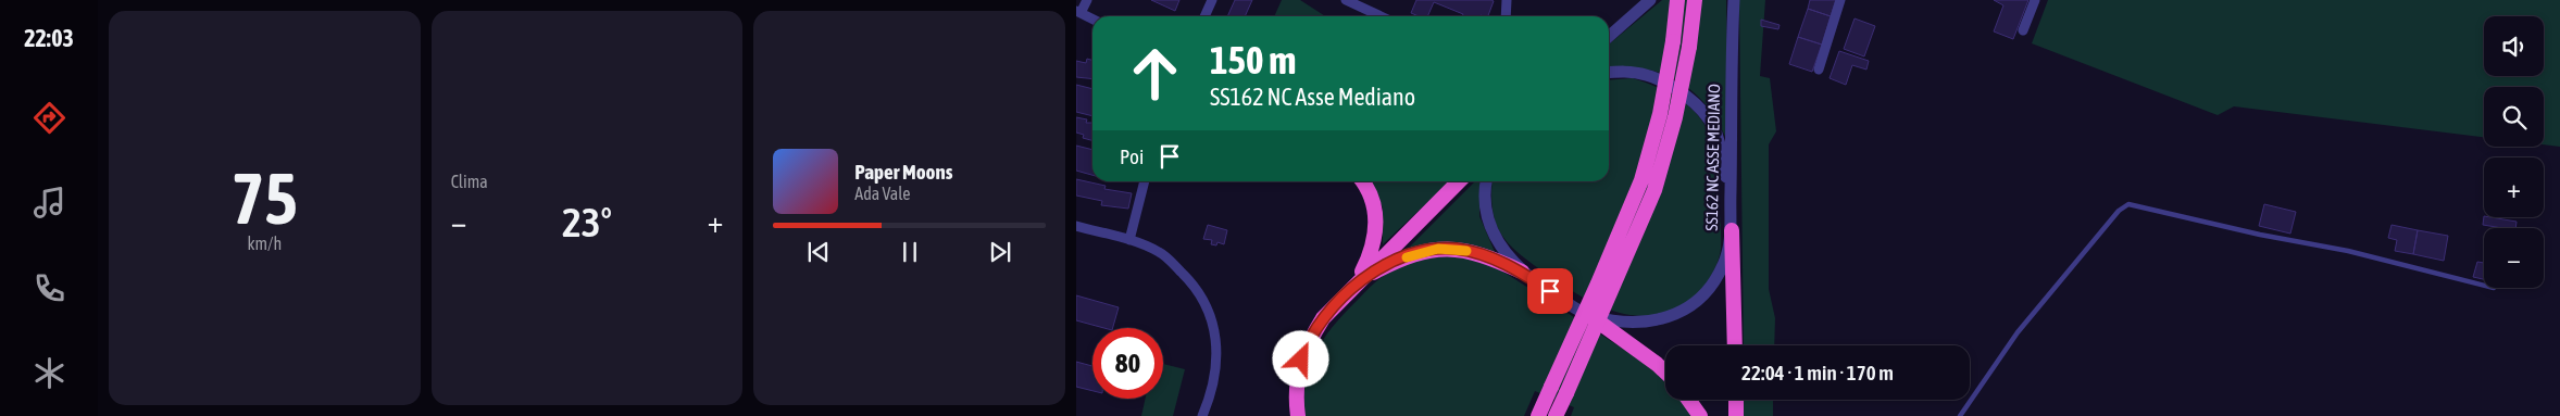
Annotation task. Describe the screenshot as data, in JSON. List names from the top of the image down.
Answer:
{
  "streets": {
    "highway": ["SS162 NC ASSE MEDIANO"]
  },
  "page": {
    "tabs": "22:03",
    "tile": [
      ["75", "km/h"],
      "Clima"
    ],
    "map_buttons": ["+", "−"],
    "turn": ["150 m", "SS162 NC Asse Mediano"],
    "then": "Poi",
    "song": ["Paper Moons", "Ada Vale"],
    "heat": ["−", "23°", "+"],
    "limit": "80",
    "trip": "22:04 · 1 min · 170 m"
  }
}
